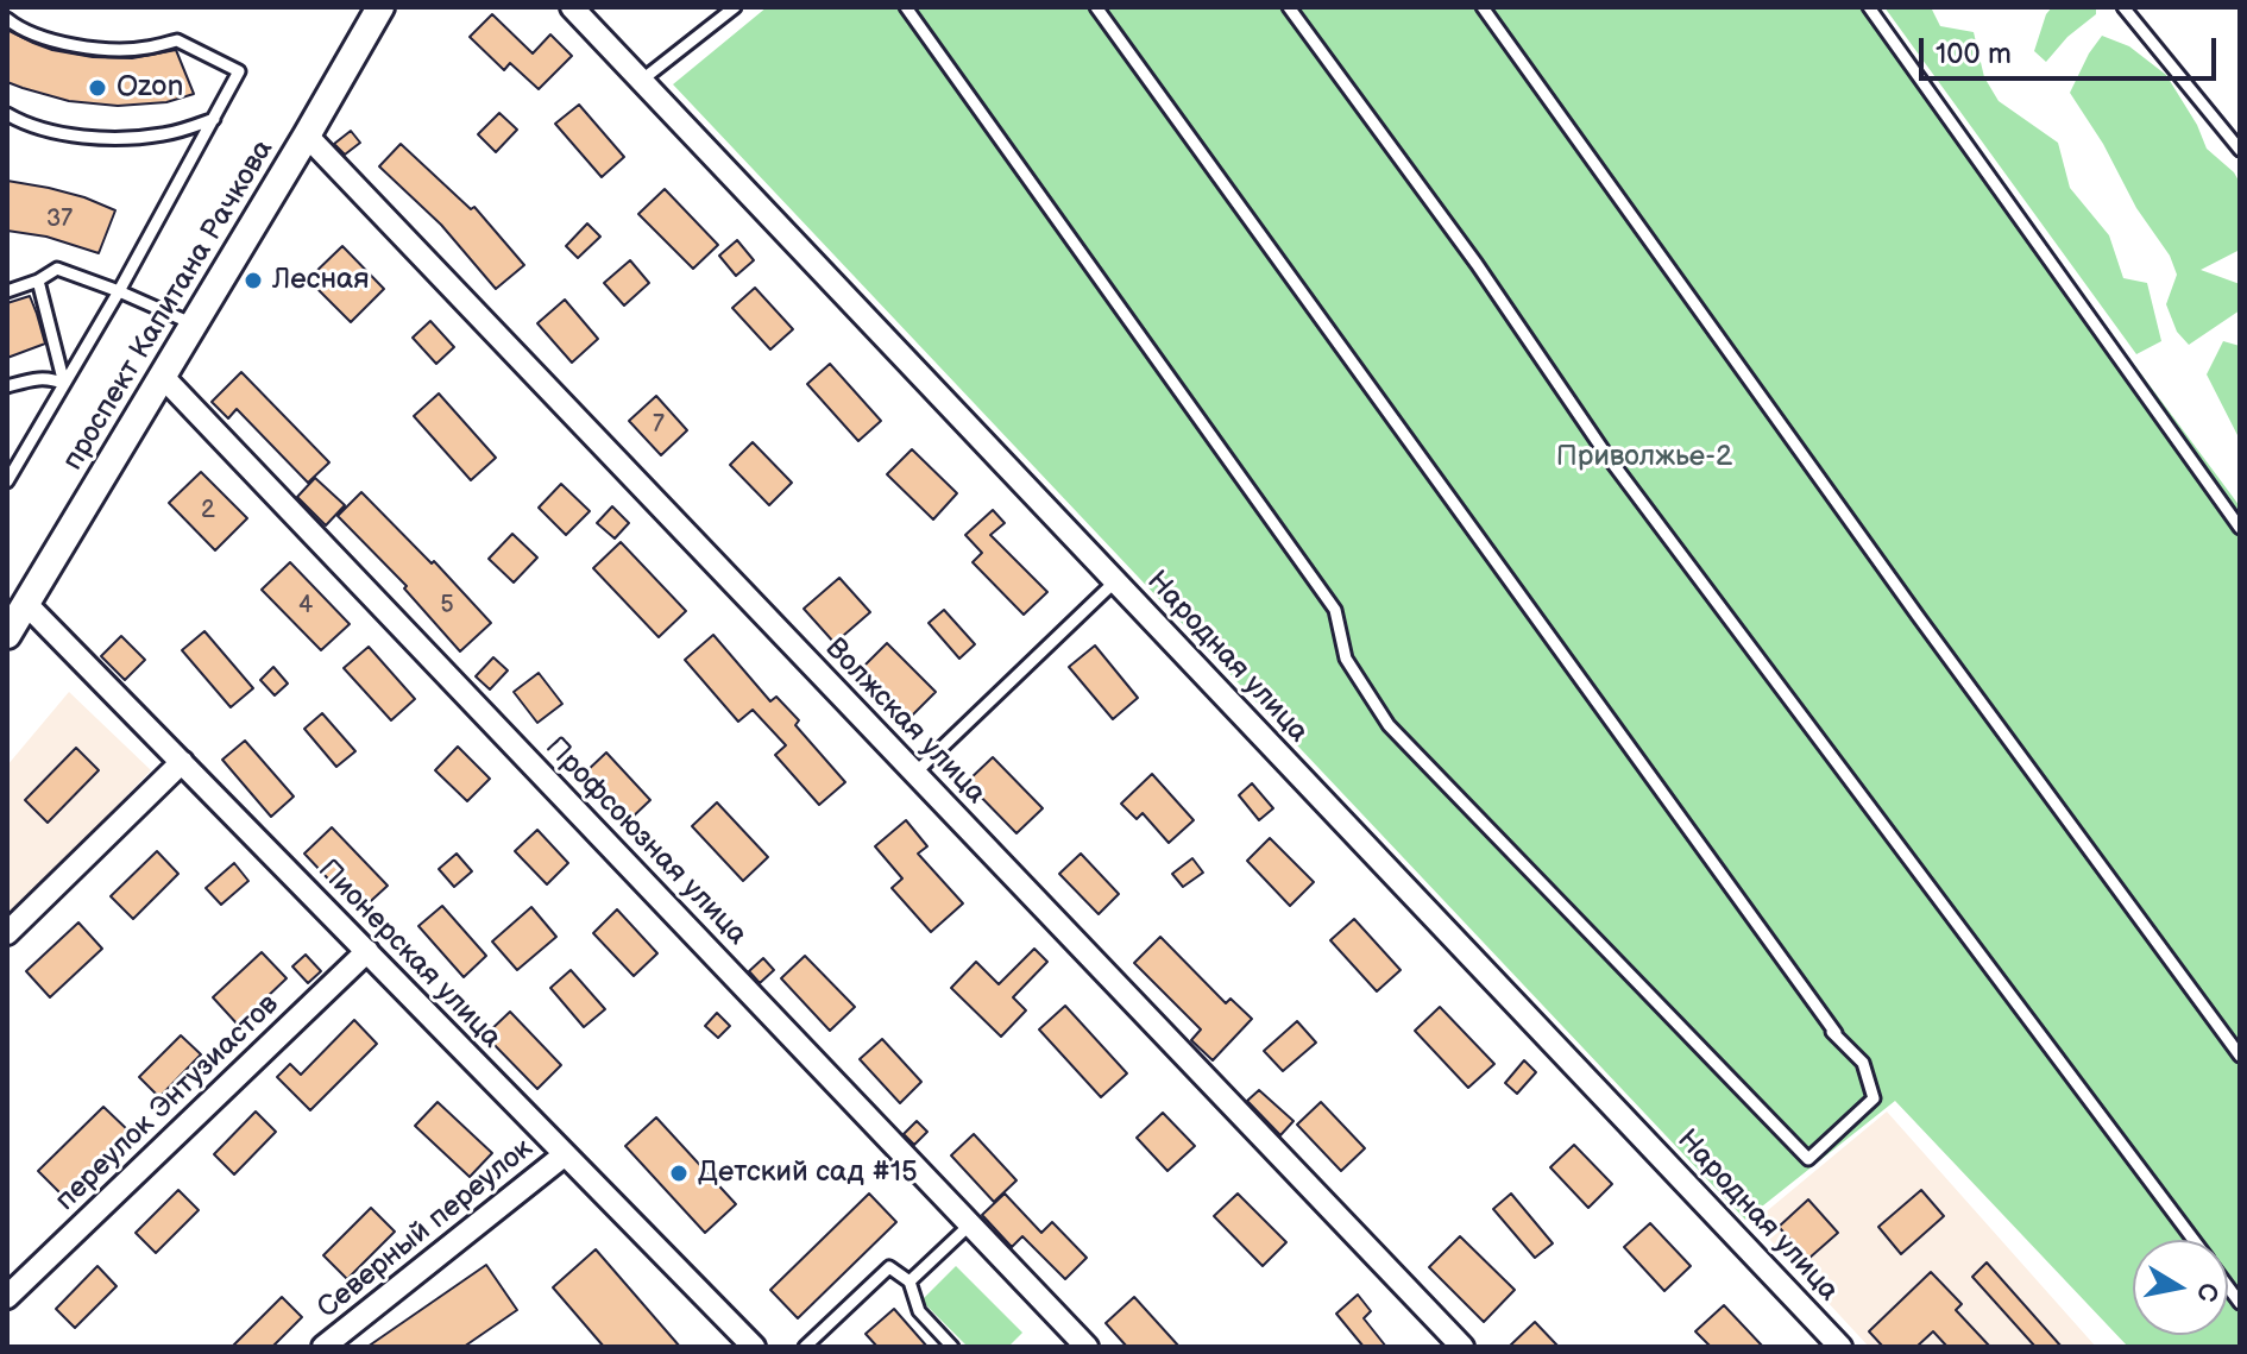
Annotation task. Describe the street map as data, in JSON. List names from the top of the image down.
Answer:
{
  "streets": {
    "street": [
      "проспект Капитана Рачкова",
      "Народная улица",
      "Волжская улица",
      "Профсоюзная улица",
      "Пионерская улица",
      "переулок Энтузиастов",
      "Северный переулок"
    ]
  },
  "crossings": [
    ["проспект Капитана Рачкова", "Волжская улица"],
    ["проспект Капитана Рачкова", "Профсоюзная улица"],
    ["проспект Капитана Рачкова", "Пионерская улица"],
    ["Пионерская улица", "переулок Энтузиастов"],
    ["Пионерская улица", "Северный переулок"]
  ],
  "parks": ["Приволжье-2"],
  "places": ["Ozon", "Лесная", "Детский сад #15"],
  "house_numbers": [
    "37",
    "7",
    "2",
    "4",
    "5"
  ],
  "scale_bar": "100 m",
  "north": "right"
}
